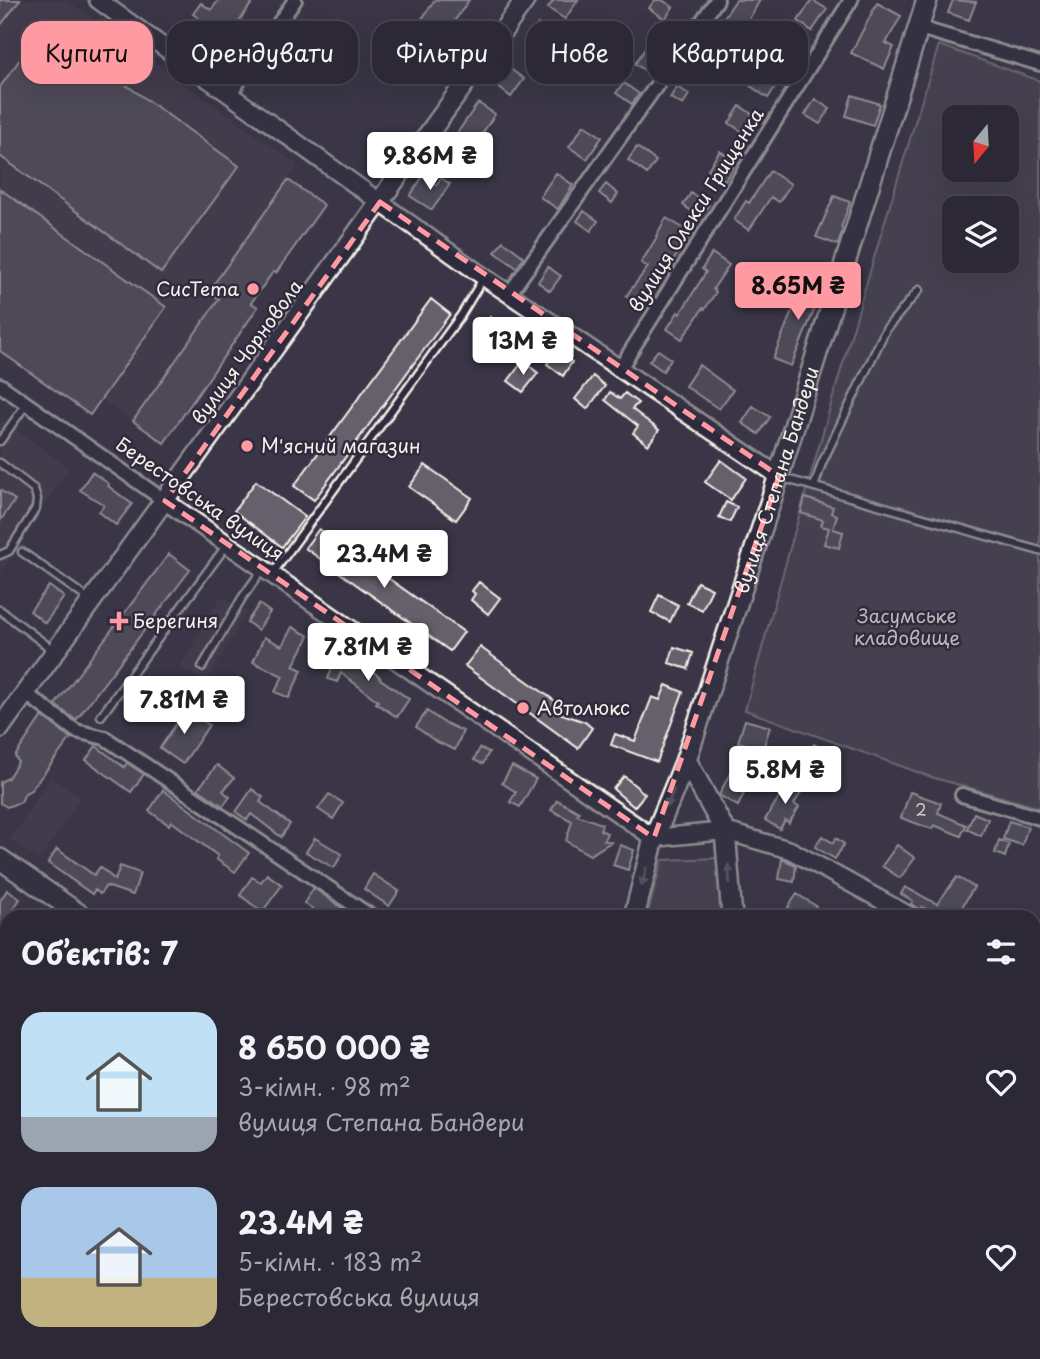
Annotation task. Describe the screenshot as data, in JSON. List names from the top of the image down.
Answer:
{
  "streets": {
    "main road": ["вулиця Чорновола", "вулиця Степана Бандери"],
    "street": ["вулиця Олекси Грищенка", "Берестовська вулиця"]
  },
  "crossings": [
    ["вулиця Чорновола", "Берестовська вулиця"],
    ["вулиця Степана Бандери", "Берестовська вулиця"]
  ],
  "parks": ["Засумське кладовище"],
  "places": {
    "other": ["CucTema", "М'ясний магазин", "Автолюкс"],
    "health": ["Берегиня"]
  },
  "house_numbers": ["2"],
  "north": "bottom",
  "page": {
    "chip": [
      "Купити",
      "Орендувати",
      "Фільтри",
      "Нове",
      "Квартира"
    ],
    "price": [
      "9.86M ₴",
      "8.65M ₴",
      "13M ₴",
      "23.4M ₴",
      "7.81M ₴",
      "7.81M ₴",
      "5.8M ₴"
    ],
    "heading": "Об’єктів: 7",
    "list": [
      {
        "name": "8 650 000 ₴",
        "note": "3-кімн. · 98 m² · вулиця Степана Бандери"
      },
      {
        "name": "23.4M ₴",
        "note": "5-кімн. · 183 m² · Берестовська вулиця"
      }
    ]
  }
}
